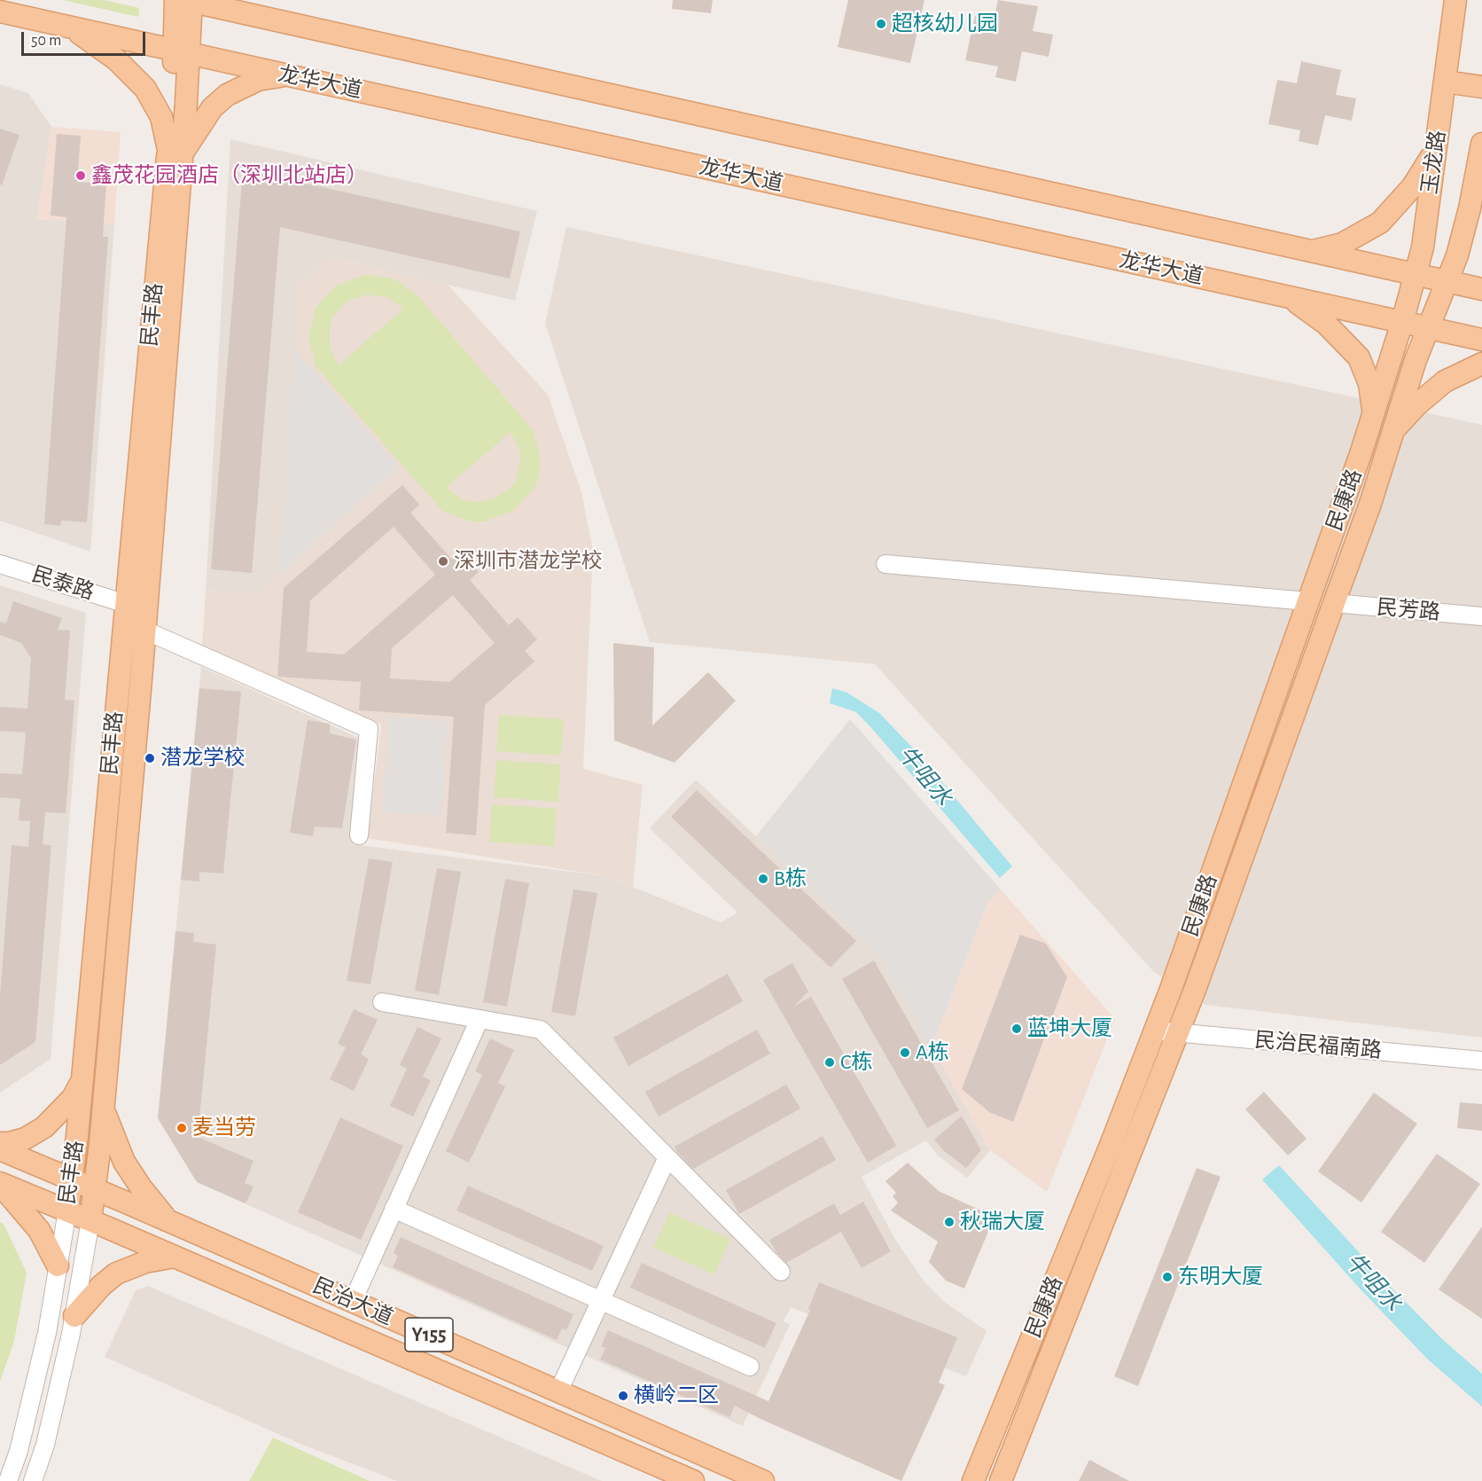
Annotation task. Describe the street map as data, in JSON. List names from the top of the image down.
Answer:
{
  "streets": {
    "main road": [
      "龙华大道",
      "玉龙路",
      "民丰路",
      "民康路",
      "民治大道",
      "Y155"
    ],
    "street": ["民泰路", "民芳路", "民治民福南路"]
  },
  "crossings": [
    ["龙华大道", "玉龙路"],
    ["龙华大道", "民丰路"],
    ["龙华大道", "民康路"],
    ["玉龙路", "民康路"],
    ["民丰路", "民泰路"],
    ["民丰路", "民治大道"],
    ["民康路", "民芳路"],
    ["民康路", "民治民福南路"]
  ],
  "water": ["牛咀水"],
  "places": [
    "超核幼儿园",
    "鑫茂花园酒店（深圳北站店）",
    "深圳市潜龙学校",
    "潜龙学校",
    "B栋",
    "蓝坤大厦",
    "A栋",
    "C栋",
    "麦当劳",
    "秋瑞大厦",
    "东明大厦",
    "横岭二区"
  ],
  "scale_bar": "50 m"
}
